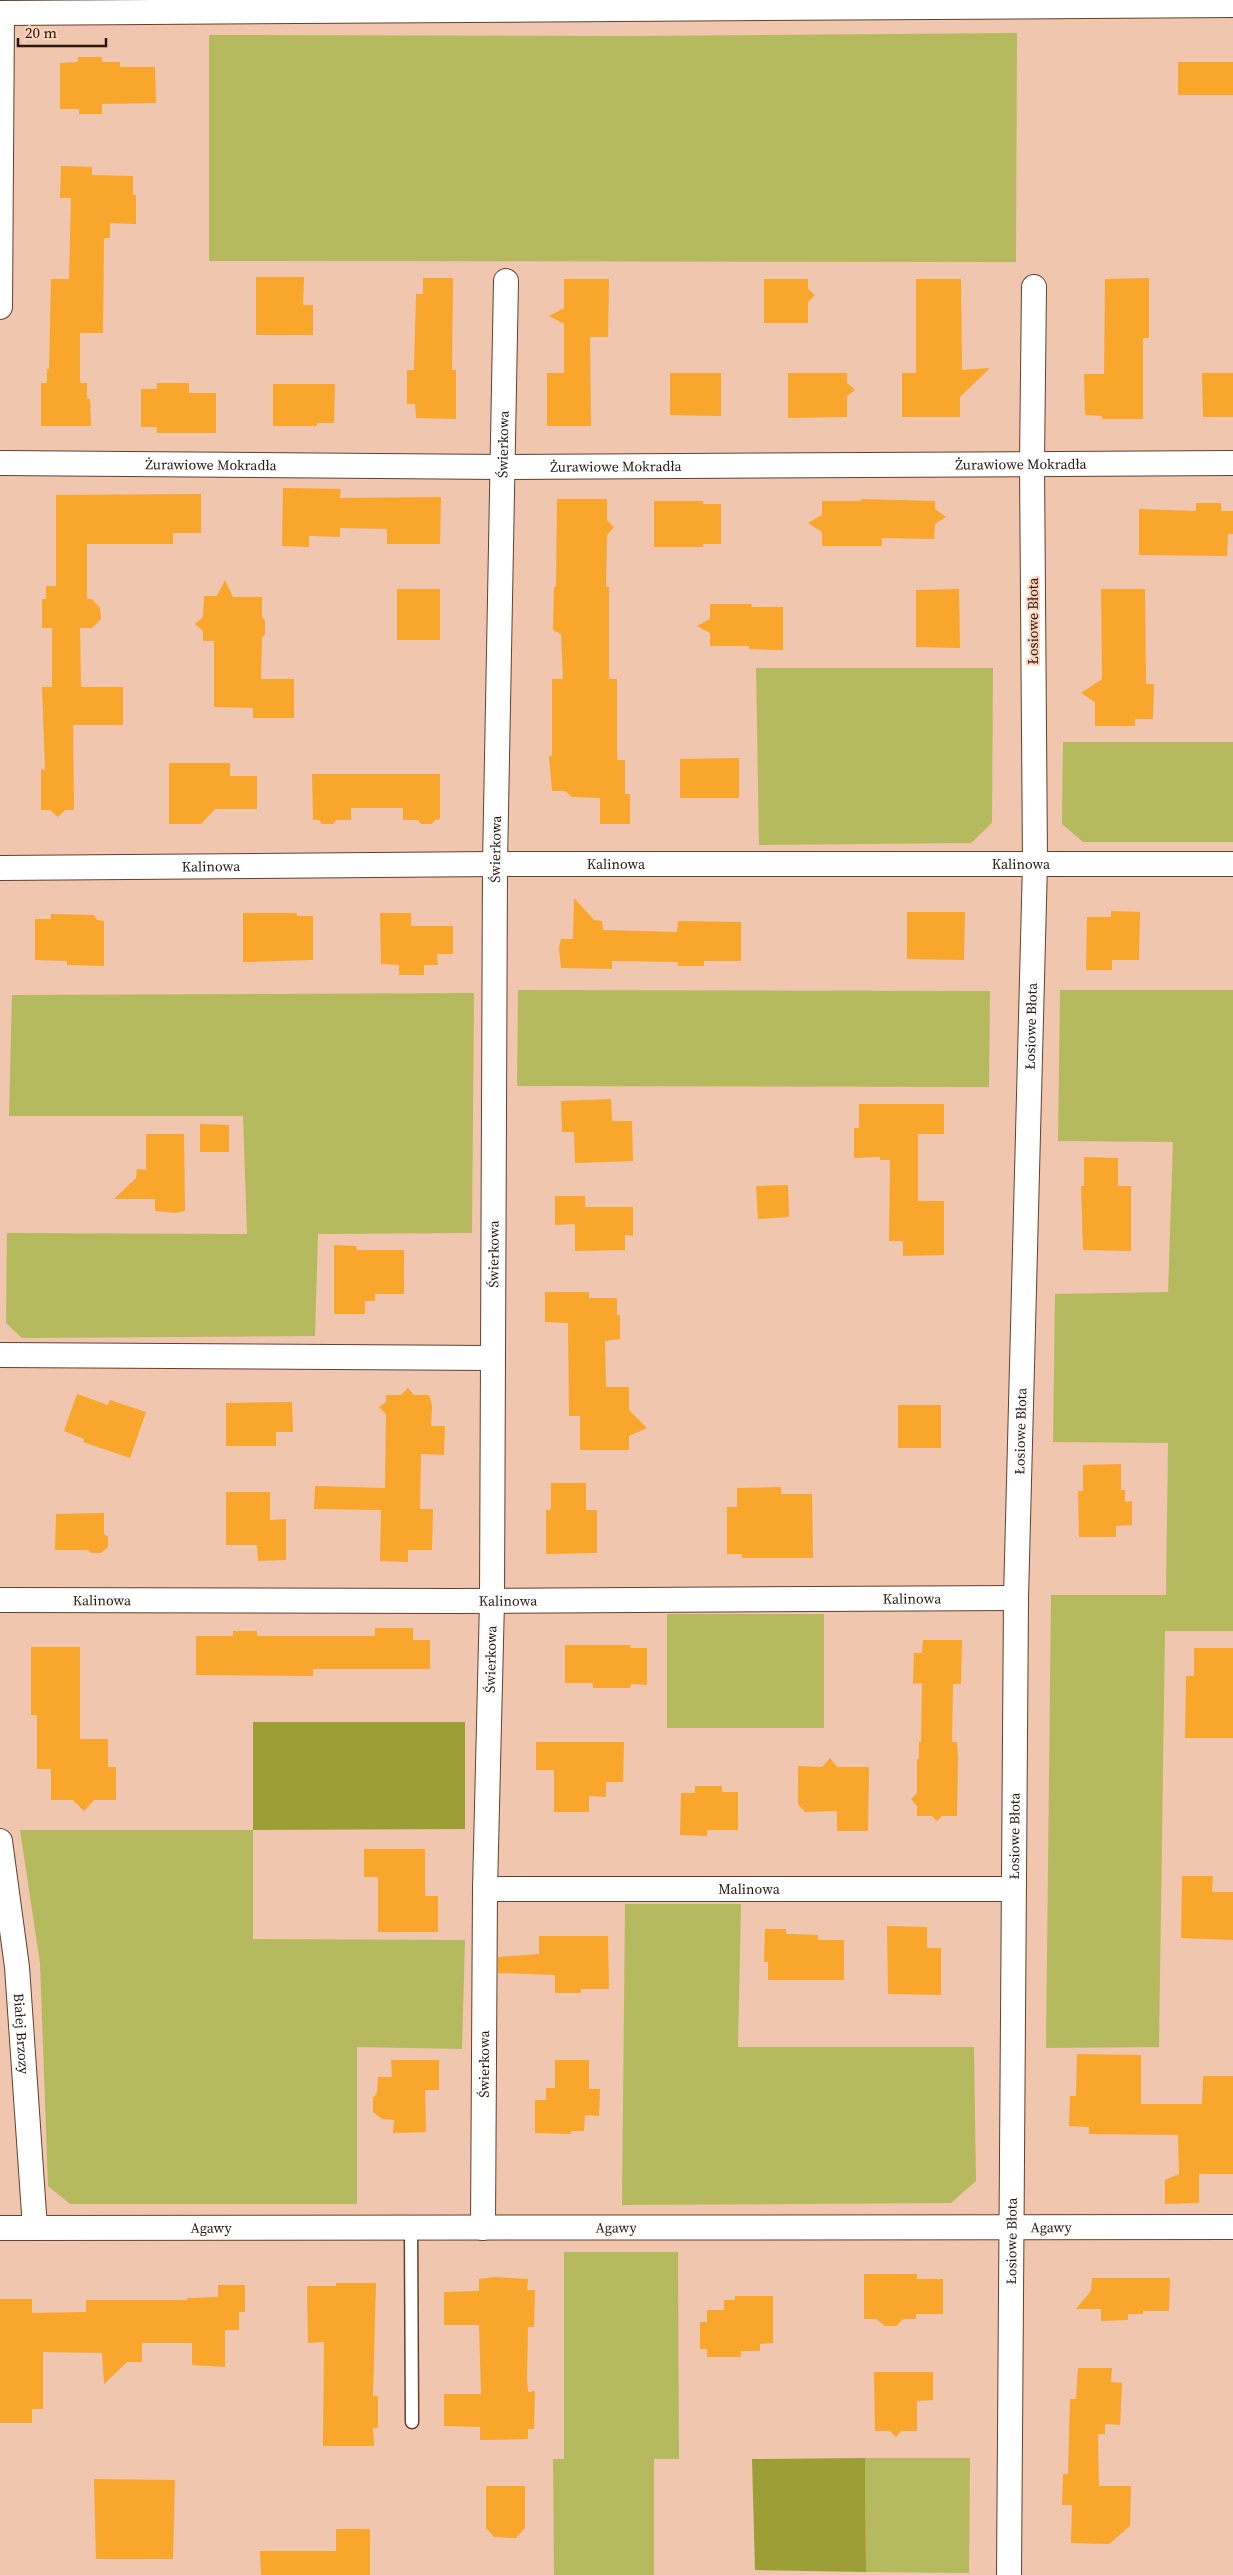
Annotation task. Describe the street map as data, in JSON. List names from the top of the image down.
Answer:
{
  "streets": {
    "street": [
      "Świerkowa",
      "Żurawiowe Mokradła",
      "Łosiowe Błota",
      "Kalinowa",
      "Malinowa",
      "Białej Brzozy",
      "Agawy"
    ]
  },
  "crossings": [
    ["Świerkowa", "Żurawiowe Mokradła"],
    ["Świerkowa", "Kalinowa"],
    ["Świerkowa", "Malinowa"],
    ["Świerkowa", "Agawy"],
    ["Żurawiowe Mokradła", "Łosiowe Błota"],
    ["Łosiowe Błota", "Kalinowa"],
    ["Łosiowe Błota", "Malinowa"],
    ["Łosiowe Błota", "Agawy"],
    ["Białej Brzozy", "Agawy"]
  ],
  "scale_bar": "20 m"
}
